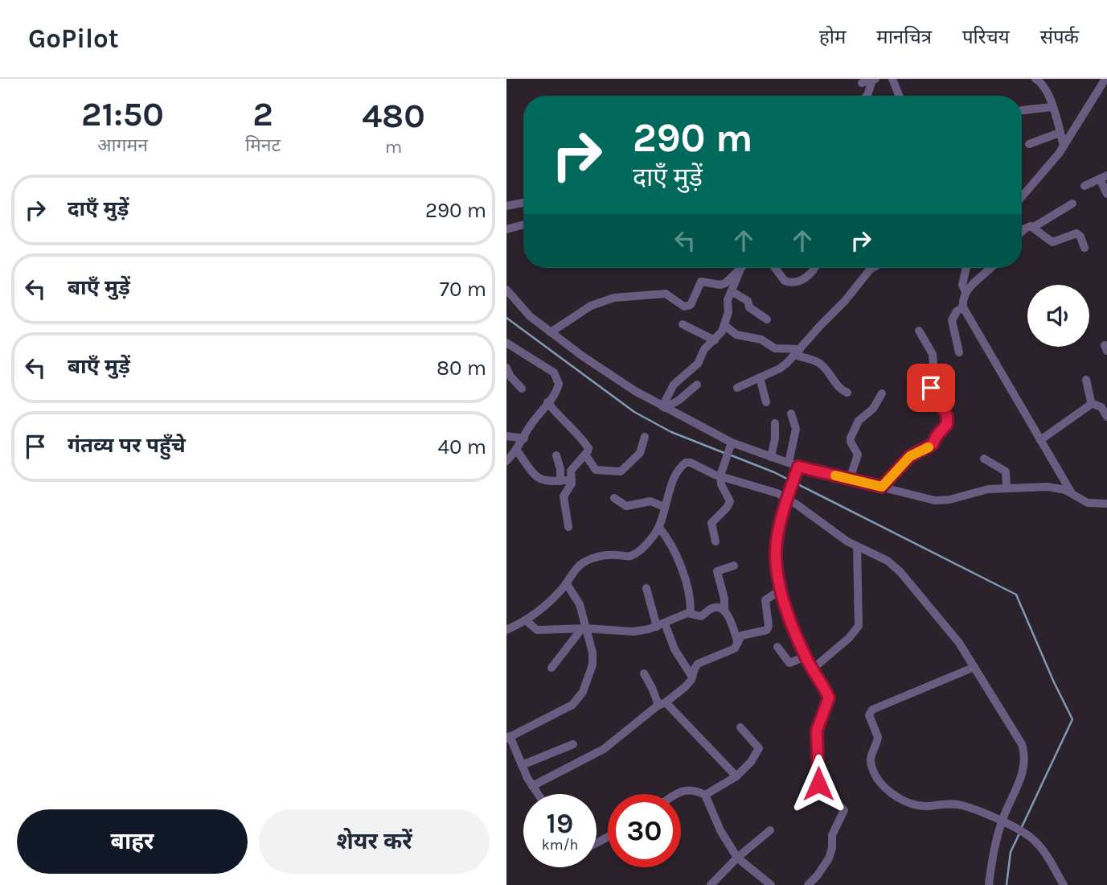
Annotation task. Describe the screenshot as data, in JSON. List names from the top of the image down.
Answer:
{
  "page": {
    "header": "GoPilot",
    "nav": [
      "होम",
      "मानचित्र",
      "परिचय",
      "संपर्क"
    ],
    "eta": [
      "21:50",
      "आगमन",
      "2",
      "मिनट",
      "480",
      "m"
    ],
    "turn": ["290 m", "दाएँ मुड़ें"],
    "list": [
      {
        "name": "दाएँ मुड़ें",
        "value": "290 m"
      },
      {
        "name": "बाएँ मुड़ें",
        "value": "70 m"
      },
      {
        "name": "बाएँ मुड़ें",
        "value": "80 m"
      },
      {
        "name": "गंतव्य पर पहुँचे",
        "value": "40 m"
      }
    ],
    "speed": "19 km/h",
    "limit": "30",
    "buttons": ["बाहर", "शेयर करें"]
  }
}
